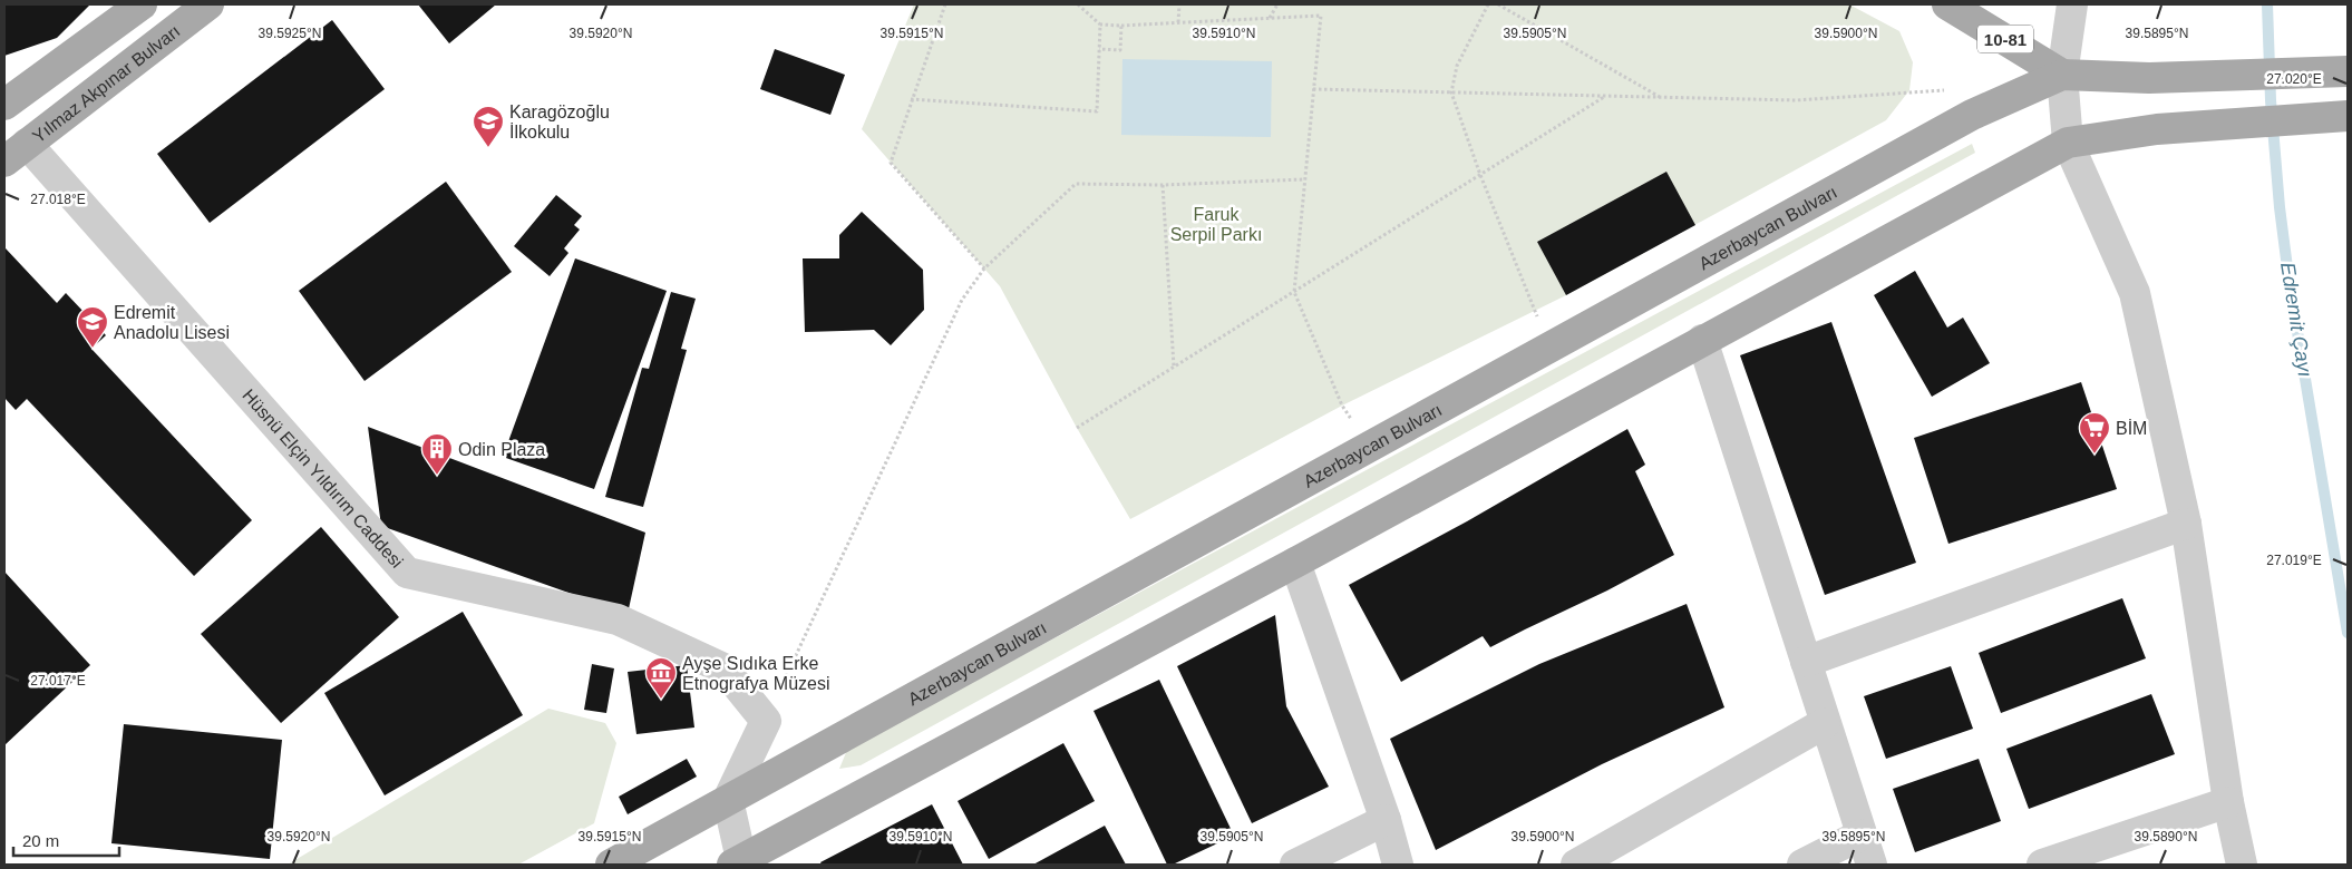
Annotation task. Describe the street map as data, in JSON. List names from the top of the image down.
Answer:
{
  "streets": {
    "main road": ["10-81", "Yılmaz Akpınar Bulvarı", "Azerbaycan Bulvarı"],
    "street": ["Hüsnü Elçin Yıldırım Caddesi"]
  },
  "crossings": [
    ["10-81", "Azerbaycan Bulvarı"],
    ["Yılmaz Akpınar Bulvarı", "Hüsnü Elçin Yıldırım Caddesi"]
  ],
  "water": ["Edremit Çayı"],
  "parks": ["Faruk Serpil Parkı"],
  "places": {
    "school or university": ["Karagözoğlu İlkokulu", "Edremit Anadolu Lisesi"],
    "supermarket": ["BİM"],
    "building": ["Odin Plaza"],
    "museum": ["Ayşe Sıdıka Erke Etnografya Müzesi"]
  },
  "scale_bar": "20 m",
  "coordinates": [
    "39.5925°N",
    "39.5920°N",
    "39.5915°N",
    "39.5910°N",
    "39.5905°N",
    "39.5900°N",
    "39.5895°N",
    "27.020°E",
    "27.018°E",
    "27.019°E",
    "27.017°E",
    "39.5890°N"
  ]
}
